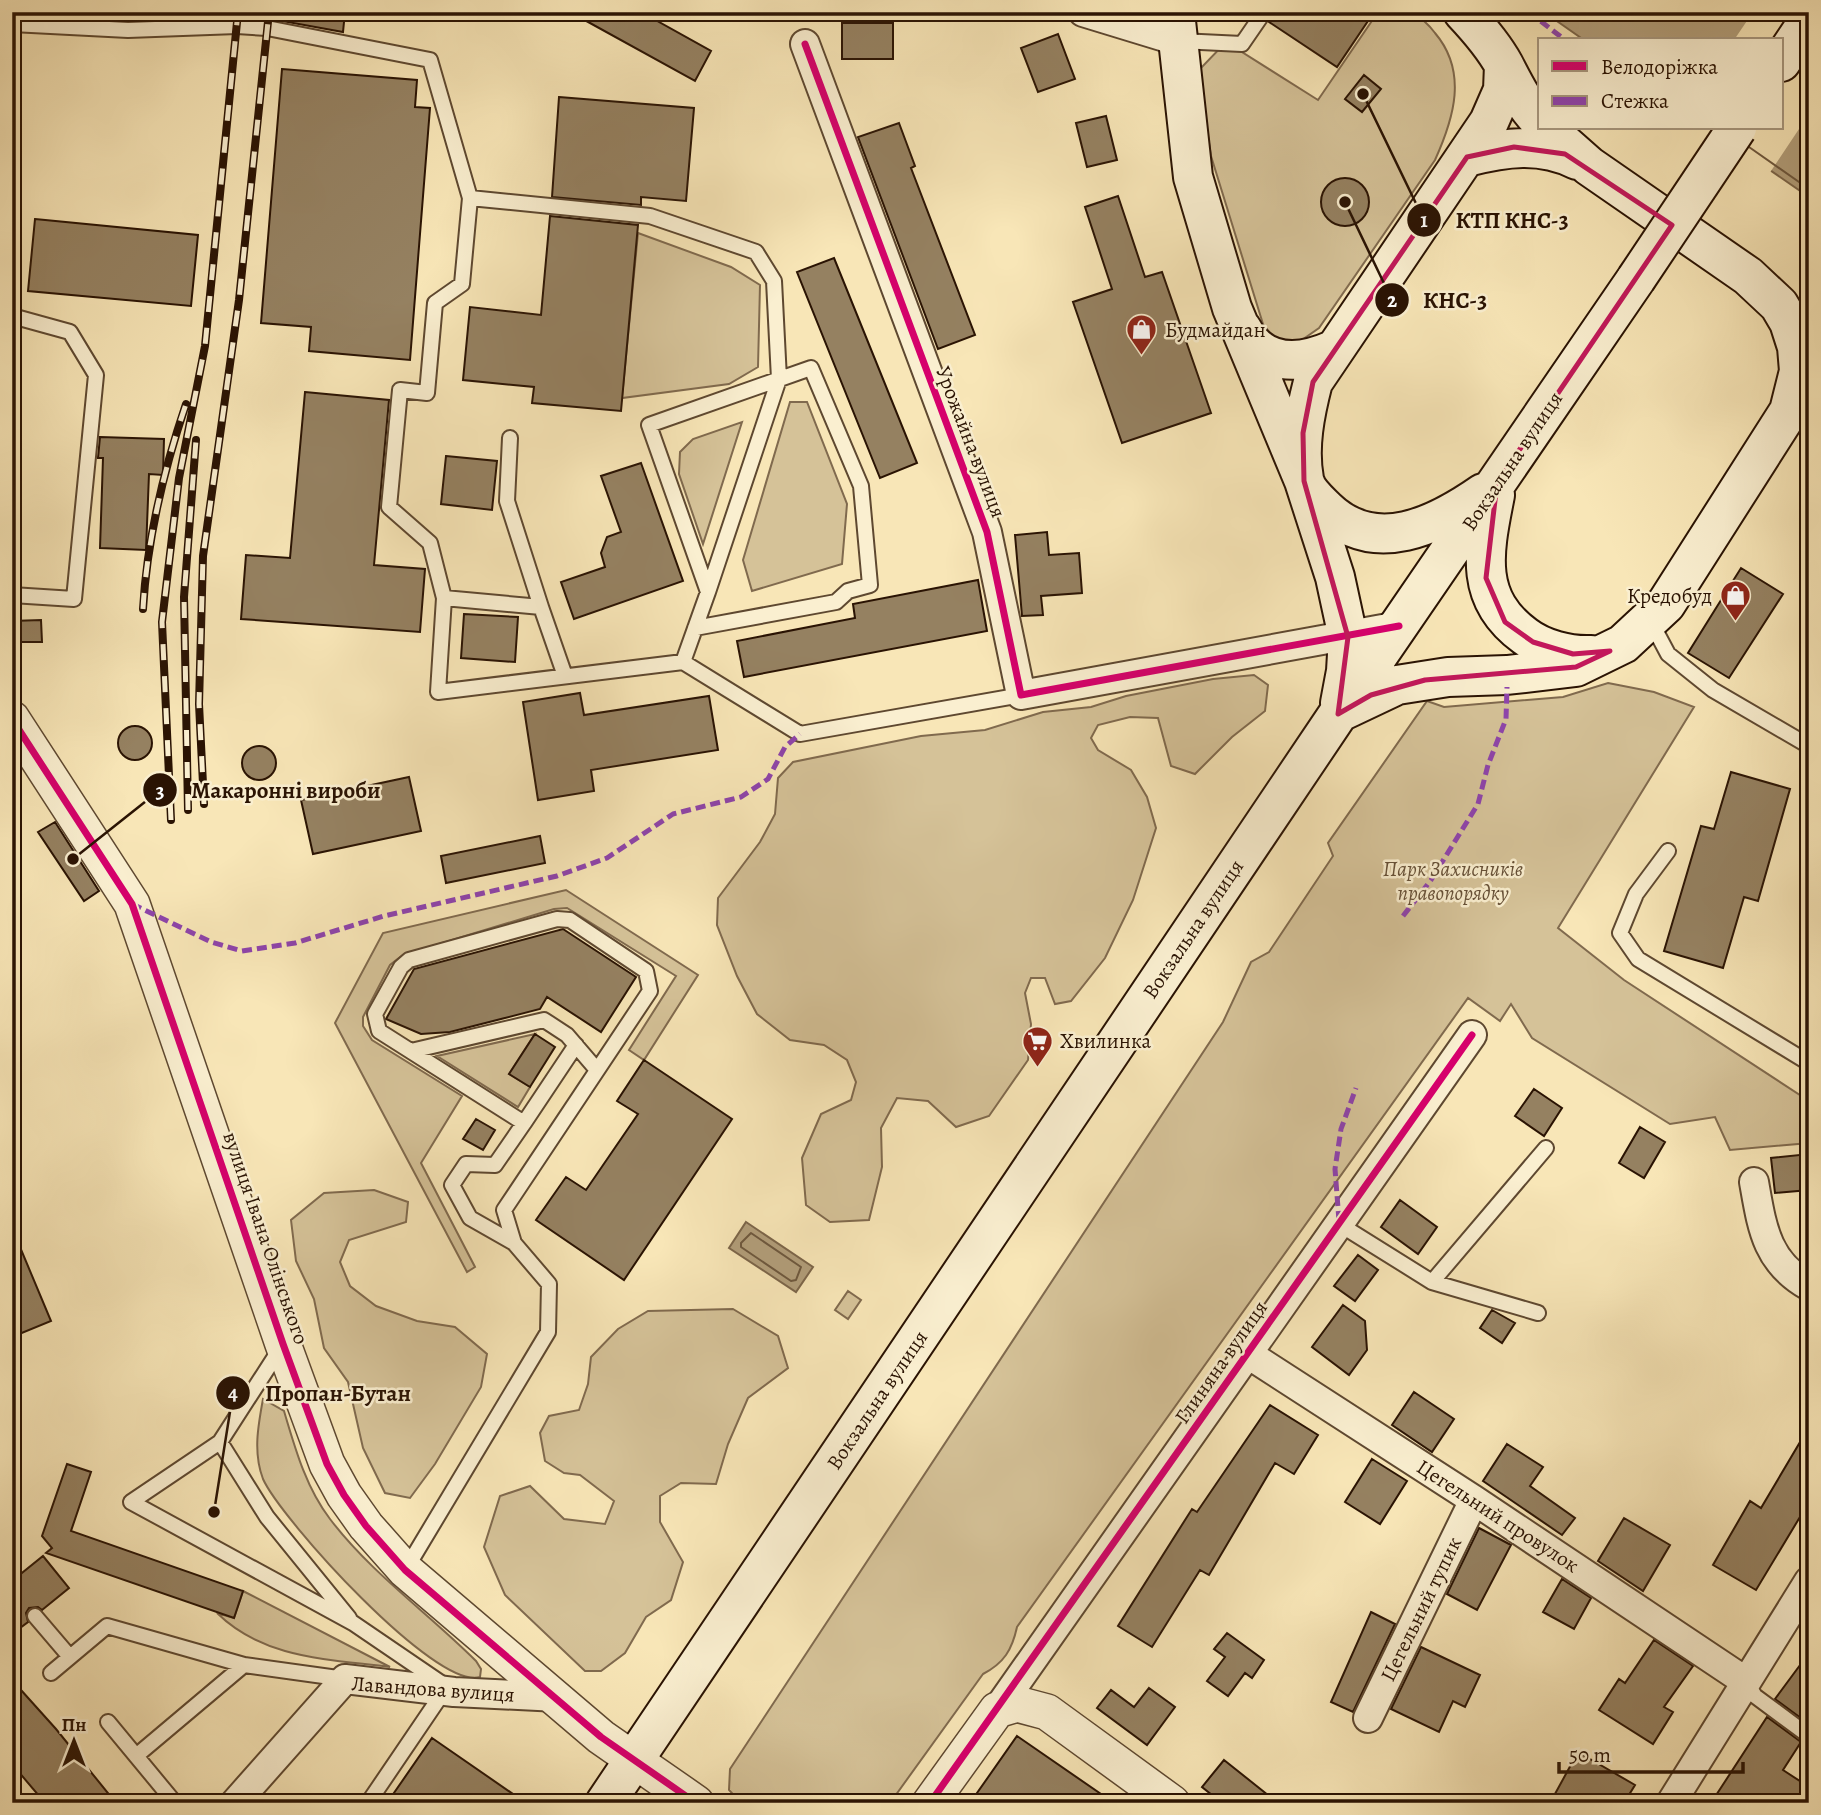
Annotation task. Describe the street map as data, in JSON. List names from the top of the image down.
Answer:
{
  "streets": {
    "main road": ["Вокзальна вулиця"],
    "street": [
      "Урожайна вулиця",
      "вулиця Івана Олінського",
      "Глиняна вулиця",
      "Цегельний провулок",
      "Цегельний тупик",
      "Лавандова вулиця"
    ]
  },
  "crossings": [
    ["Вокзальна вулиця", "вулиця Івана Олінського"],
    ["вулиця Івана Олінського", "Лавандова вулиця"],
    ["Глиняна вулиця", "Цегельний провулок"],
    ["Цегельний провулок", "Цегельний тупик"]
  ],
  "parks": ["Парк Захисників правопорядку"],
  "places": {
    "other": [
      "КТП КНС-3",
      "КНС-3",
      "Макаронні вироби",
      "Пропан-Бутан"
    ],
    "shop": ["Будмайдан", "Кредобуд"],
    "supermarket": ["Хвилинка"]
  },
  "legend": ["Велодоріжка", "Стежка"],
  "scale_bar": "50 m",
  "north": "top"
}
